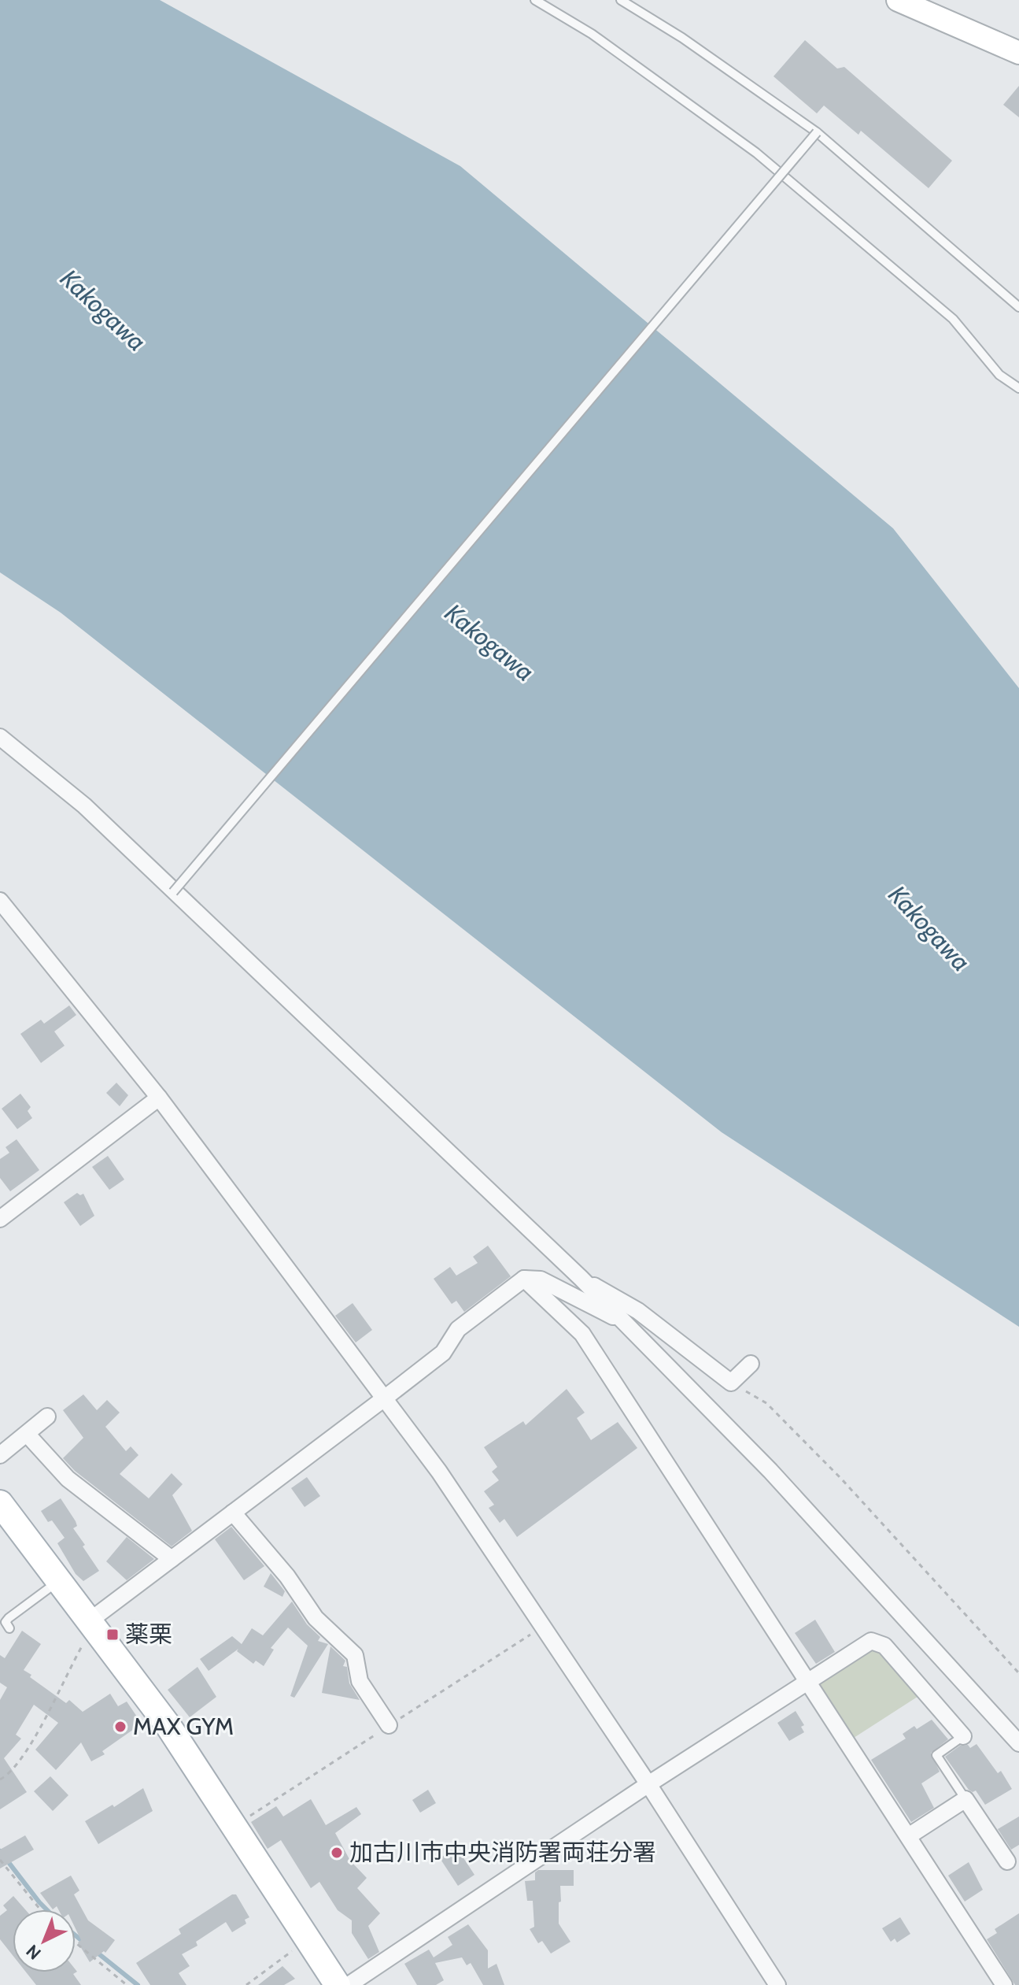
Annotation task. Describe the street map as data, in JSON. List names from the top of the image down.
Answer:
{
  "water": ["Kakogawa"],
  "places": {
    "transit": ["薬栗"],
    "other": ["MAX GYM", "加古川市中央消防署両荘分署"]
  },
  "north": "bottom left"
}
